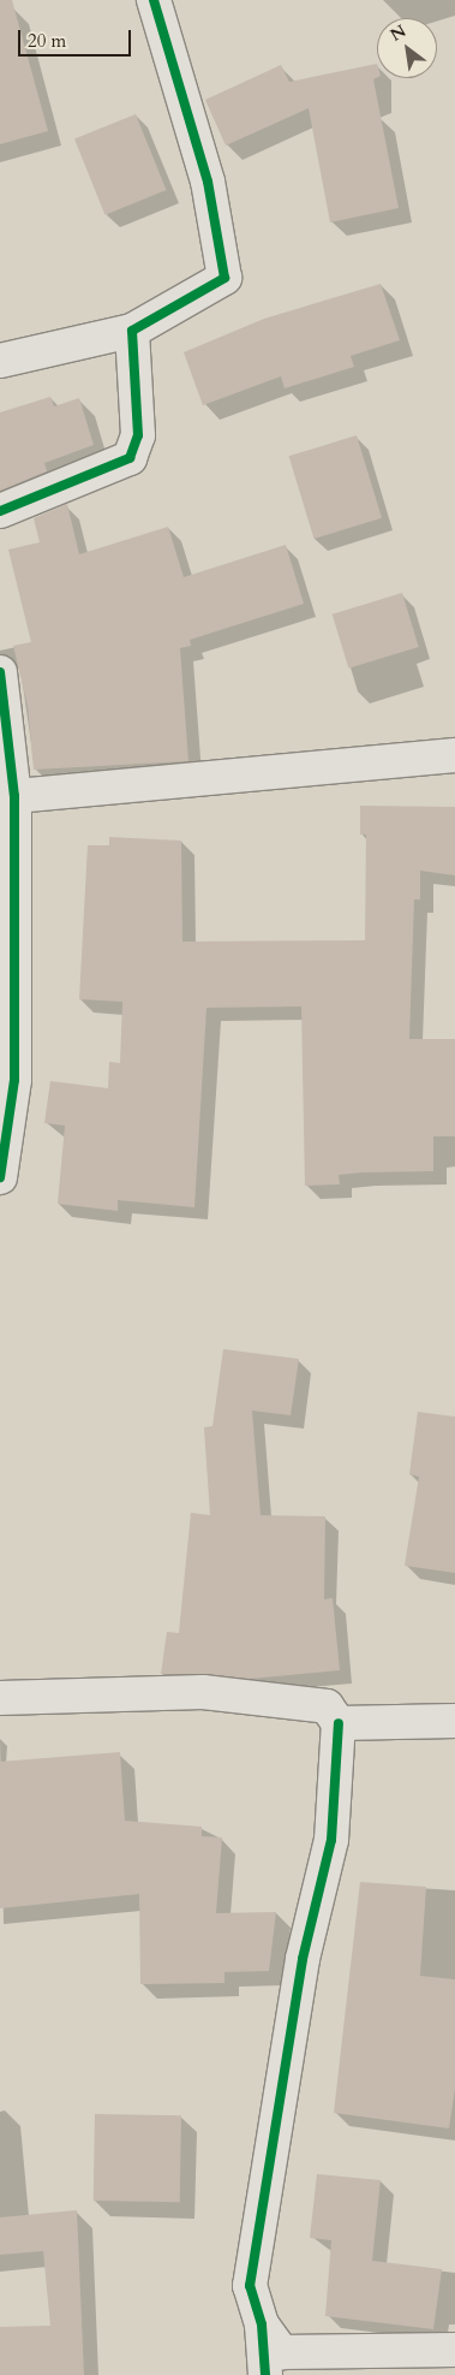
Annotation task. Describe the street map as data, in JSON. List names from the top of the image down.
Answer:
{
  "scale_bar": "20 m",
  "north": "top left"
}
